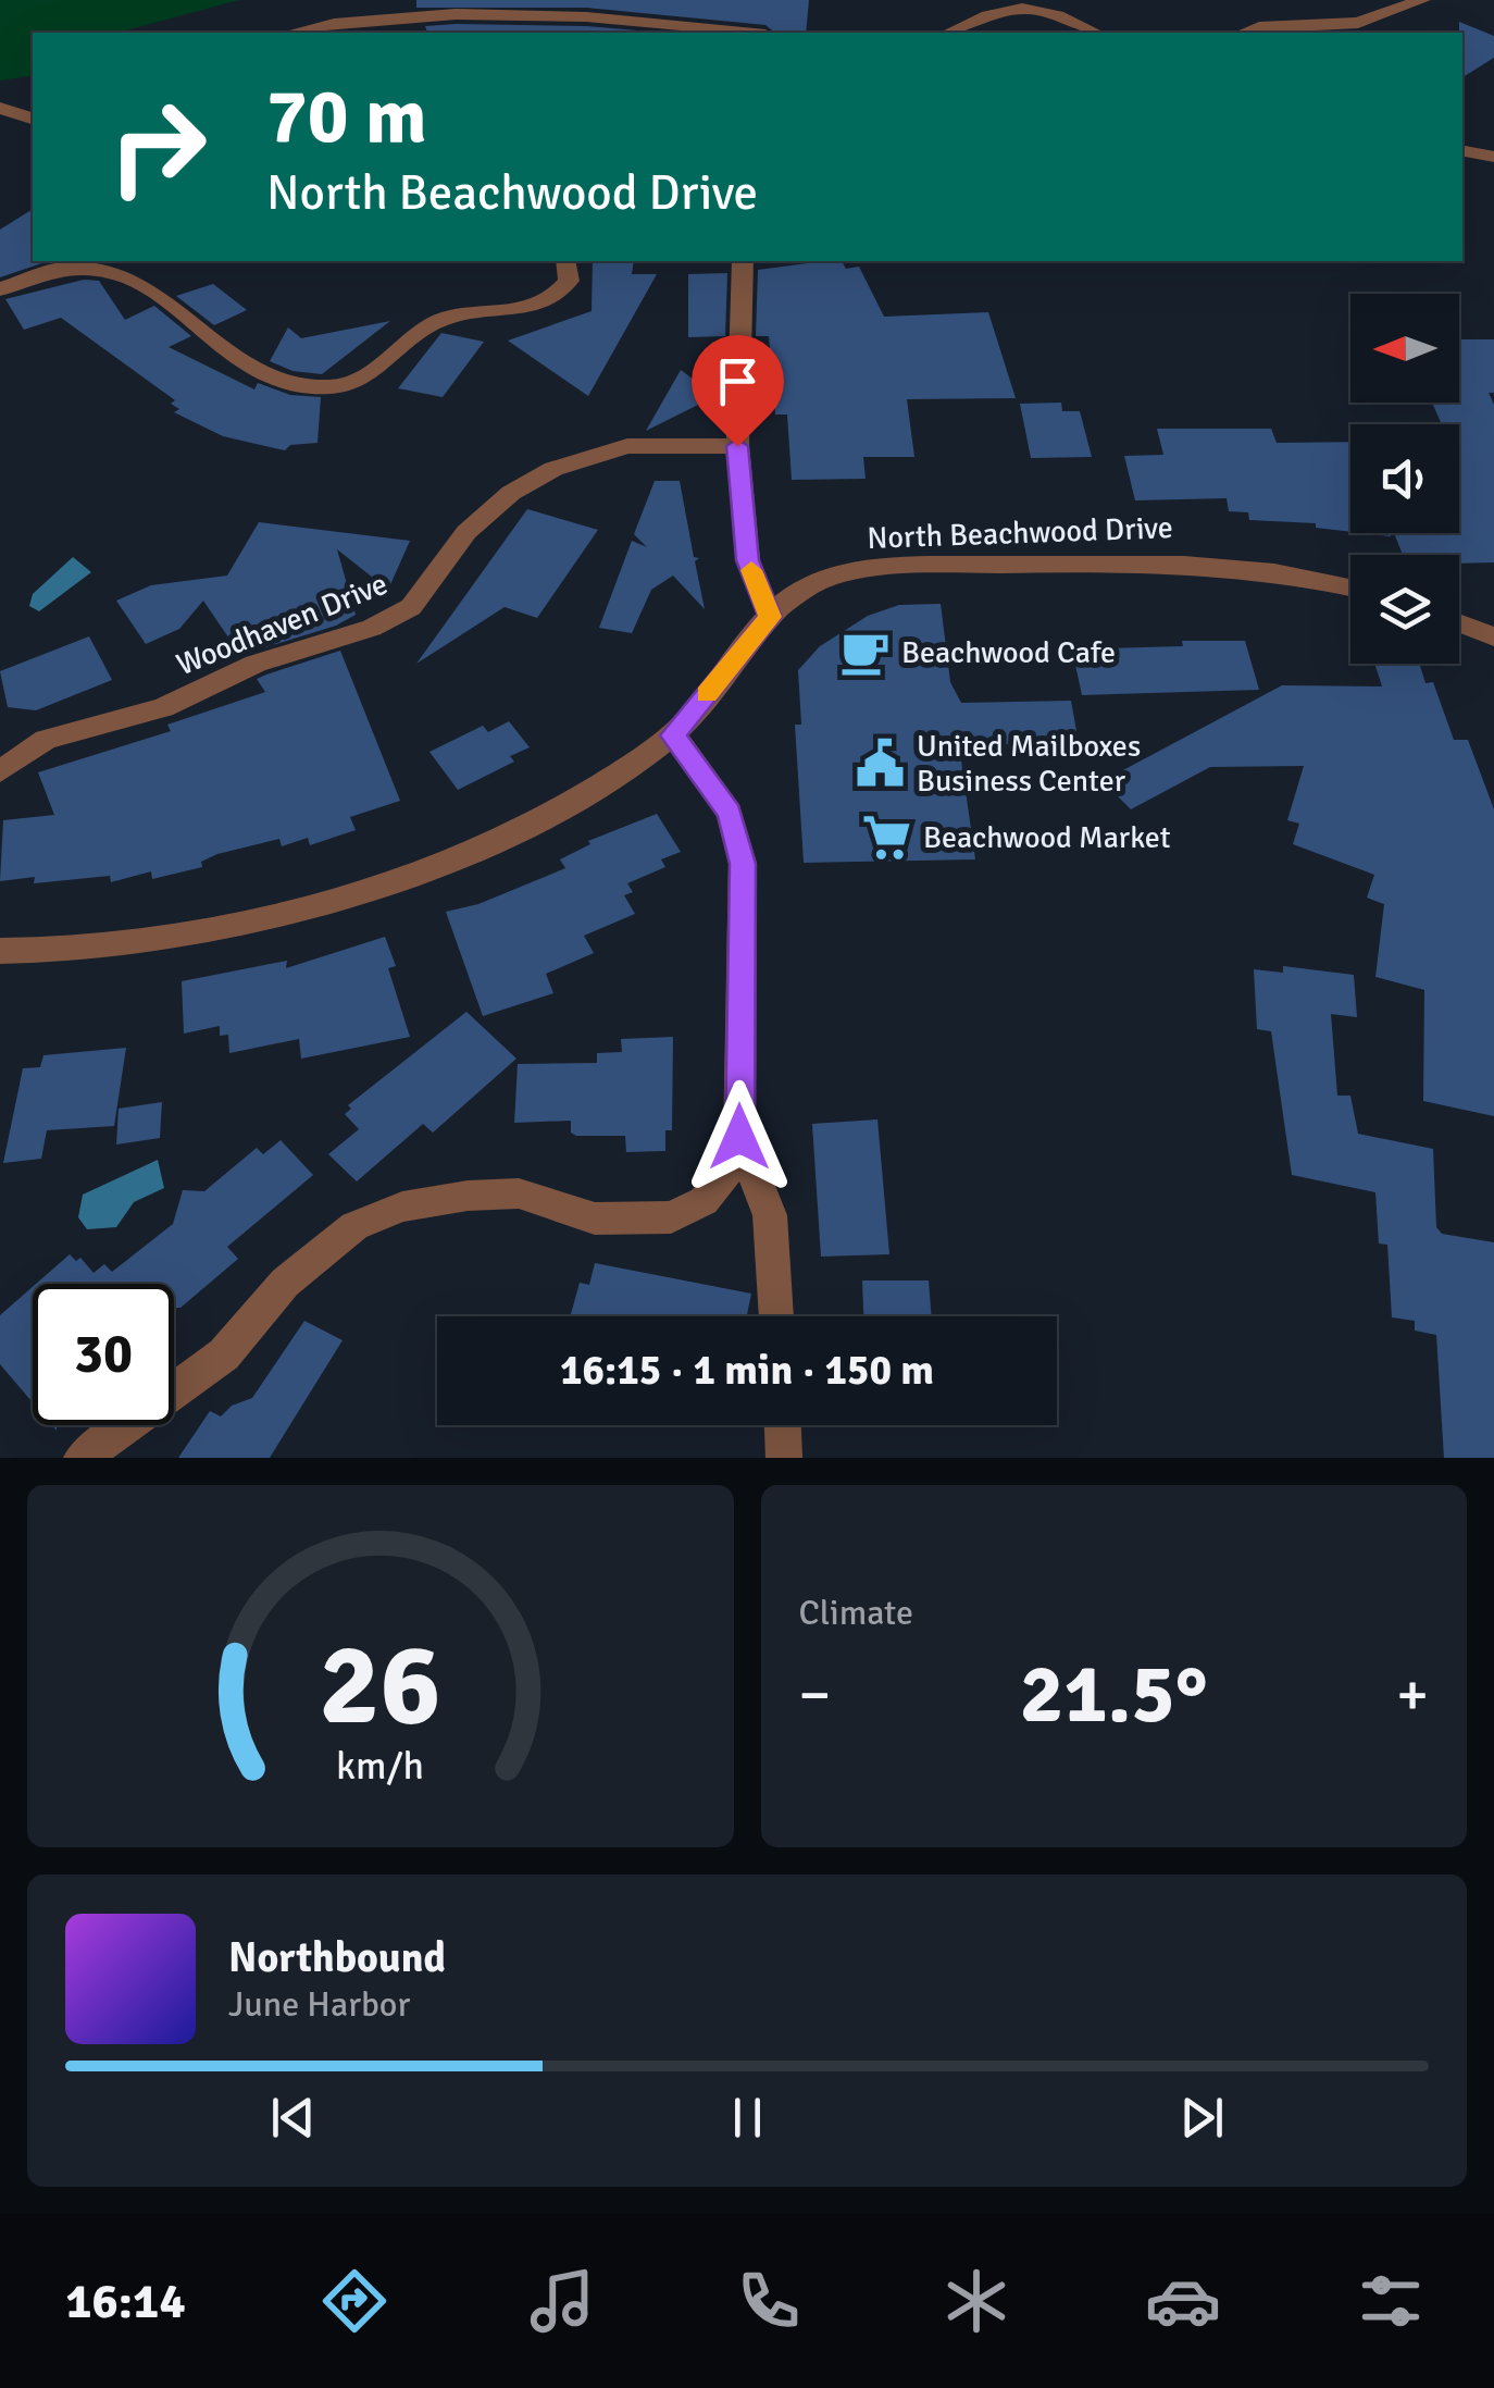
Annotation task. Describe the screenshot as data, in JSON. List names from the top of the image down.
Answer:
{
  "streets": {
    "street": ["North Beachwood Drive", "Woodhaven Drive"]
  },
  "places": {
    "cafe": ["Beachwood Cafe"],
    "public building": ["United Mailboxes Business Center"],
    "supermarket": ["Beachwood Market"]
  },
  "north": "left",
  "page": {
    "turn": ["70 m", "North Beachwood Drive"],
    "limit": "30",
    "trip": "16:15 · 1 min · 150 m",
    "tile": "Climate",
    "heat": ["−", "21.5°", "+"],
    "song": ["Northbound", "June Harbor"],
    "tabs": "16:14",
    "gauge": ["26", "km/h"]
  }
}
